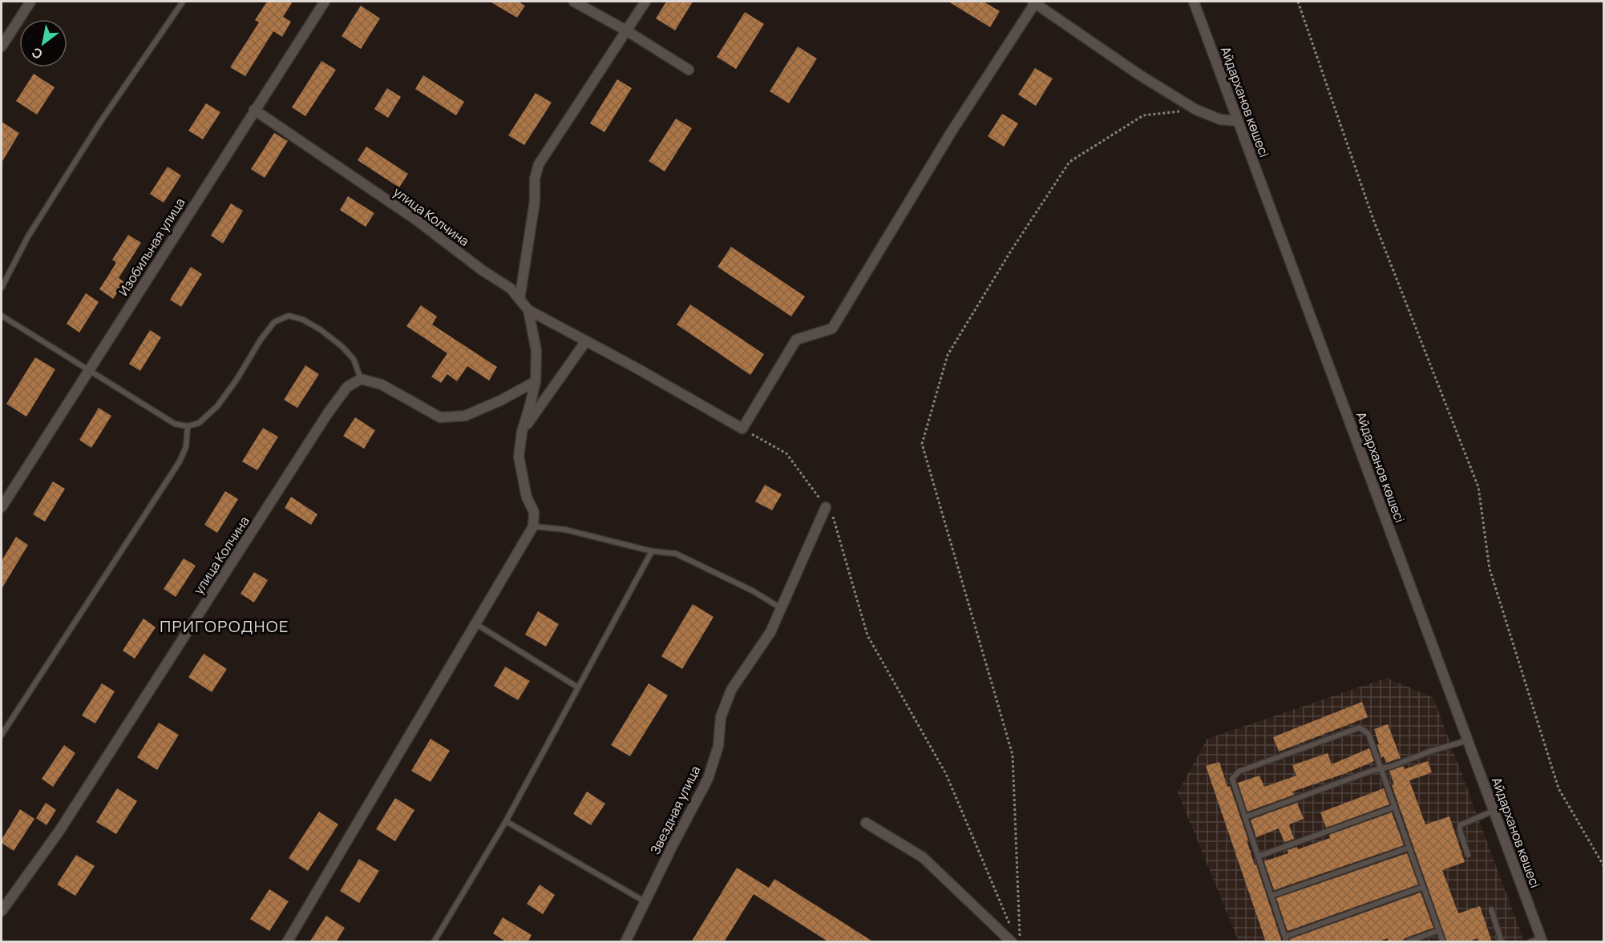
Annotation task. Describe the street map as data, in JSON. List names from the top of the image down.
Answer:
{
  "streets": {
    "street": [
      "Айдарханов көшесі",
      "улица Колчина",
      "Изобильная улица",
      "Звездная улица"
    ]
  },
  "crossings": [
    ["улица Колчина", "Изобильная улица"]
  ],
  "districts": ["ПРИГОРОДНОЕ"],
  "north": "bottom left"
}
